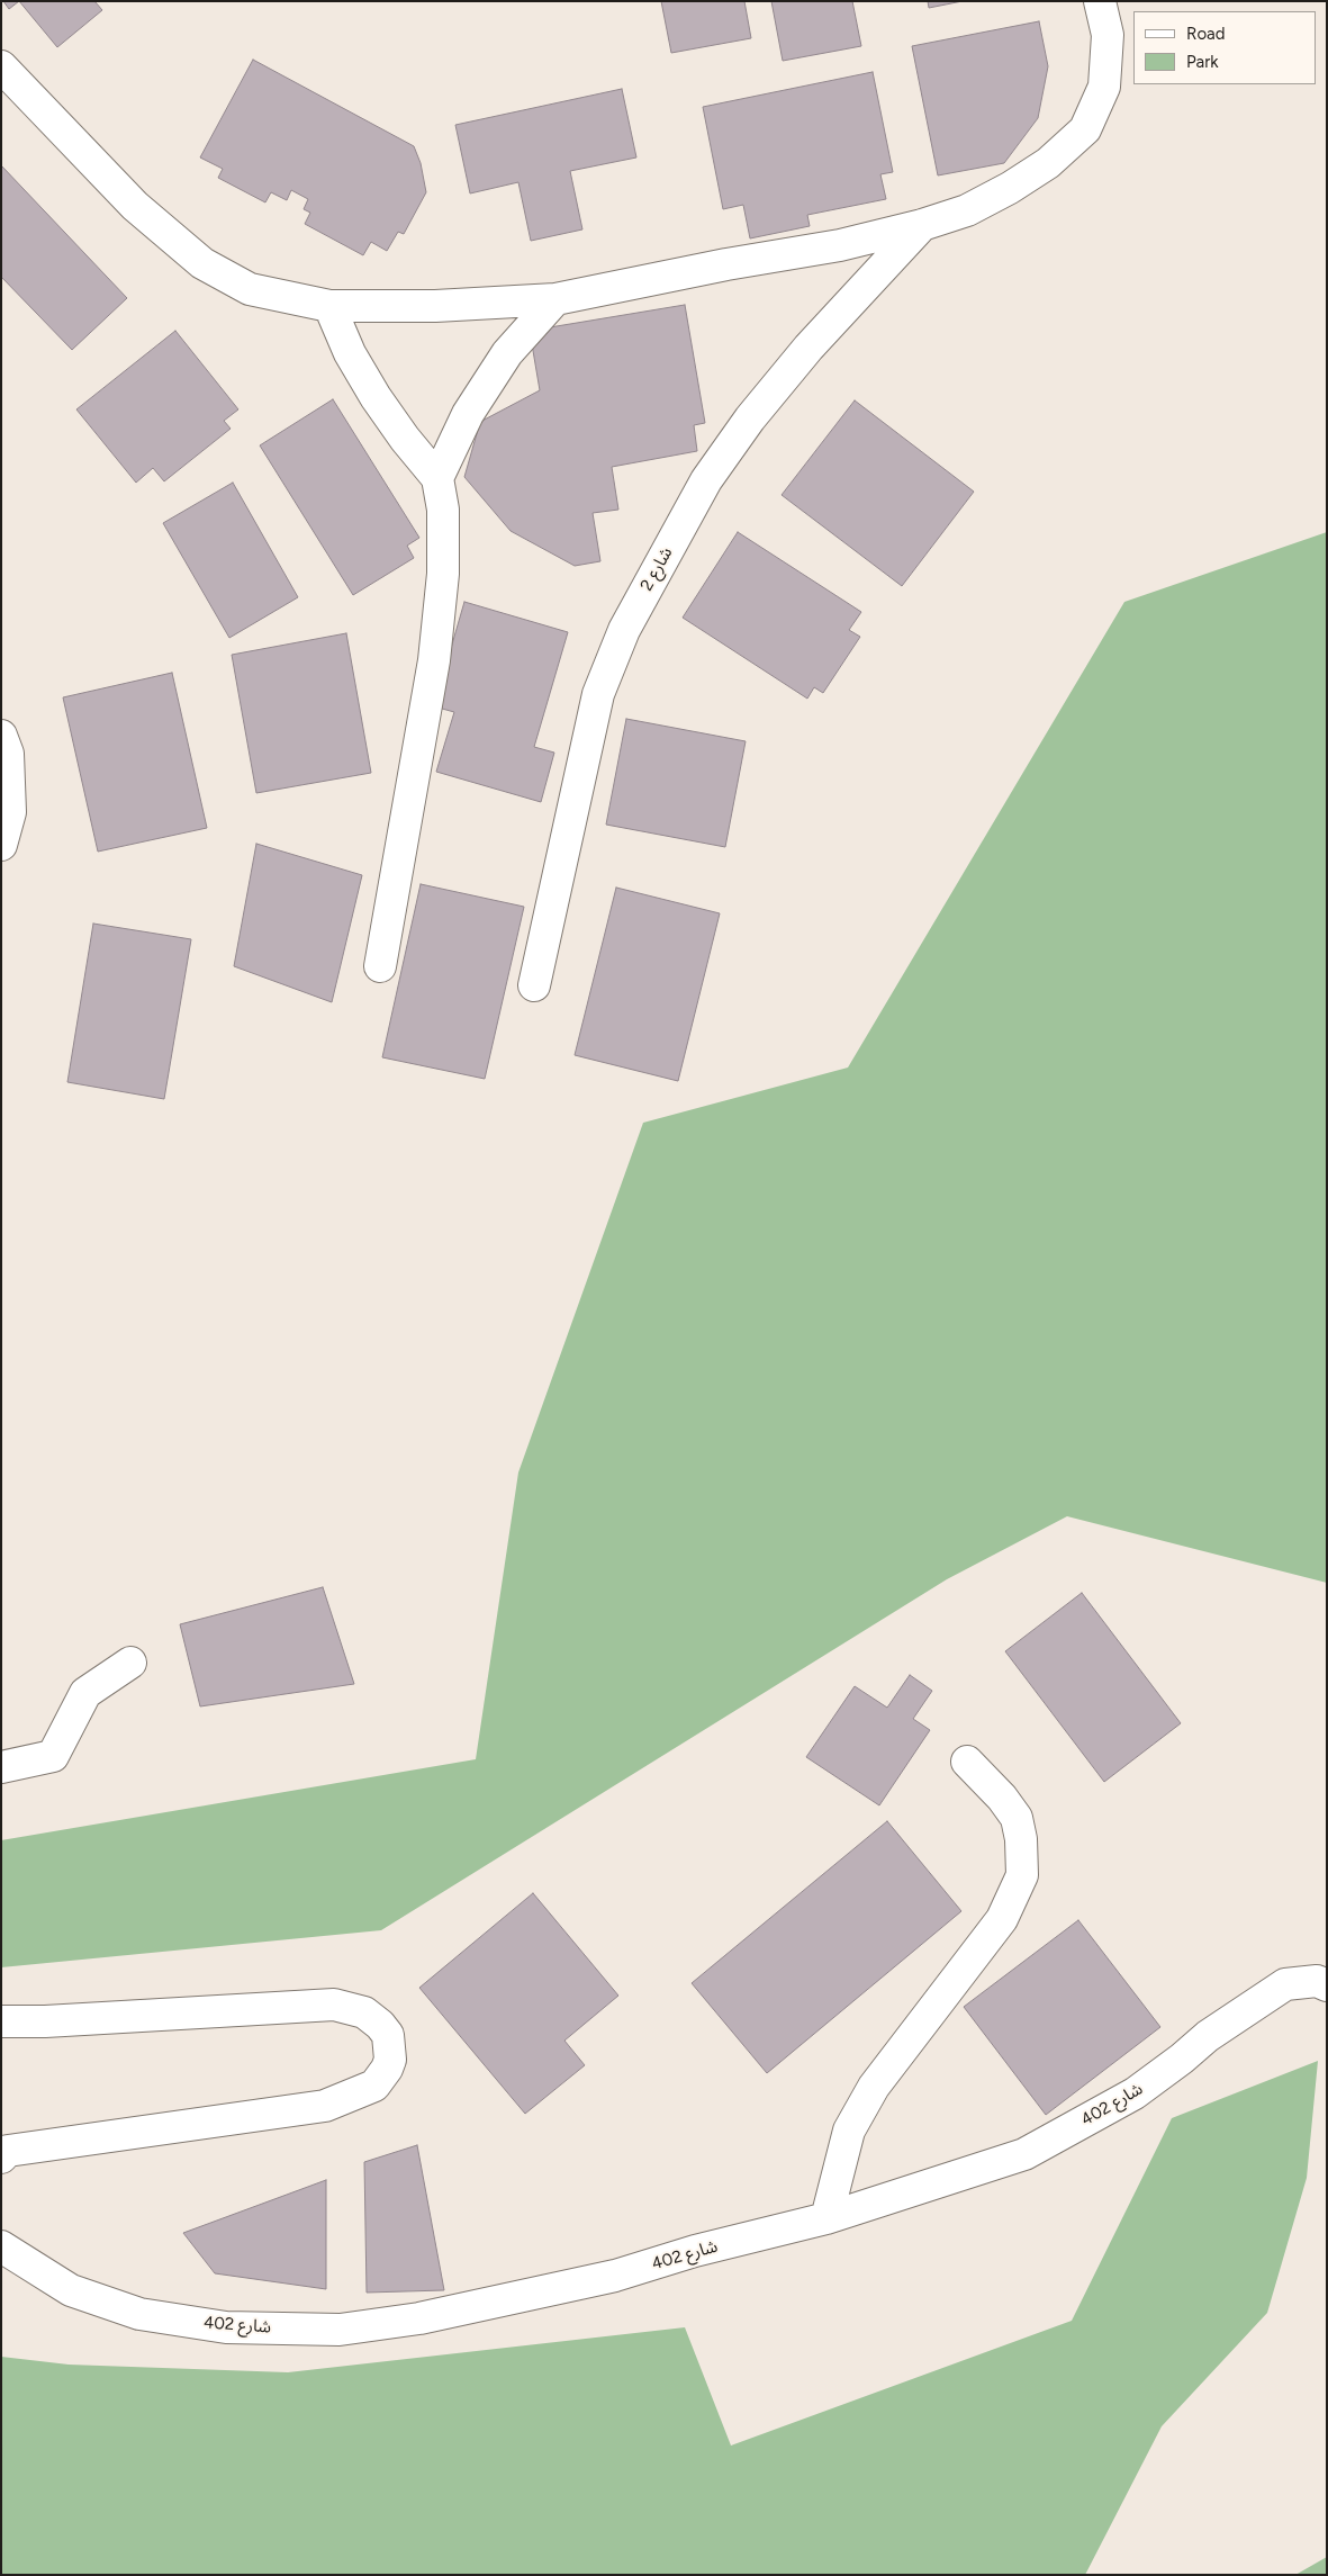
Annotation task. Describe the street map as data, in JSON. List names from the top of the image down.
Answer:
{
  "streets": {
    "street": ["شارع 2", "شارع 402"]
  },
  "legend": ["Road", "Park"]
}
